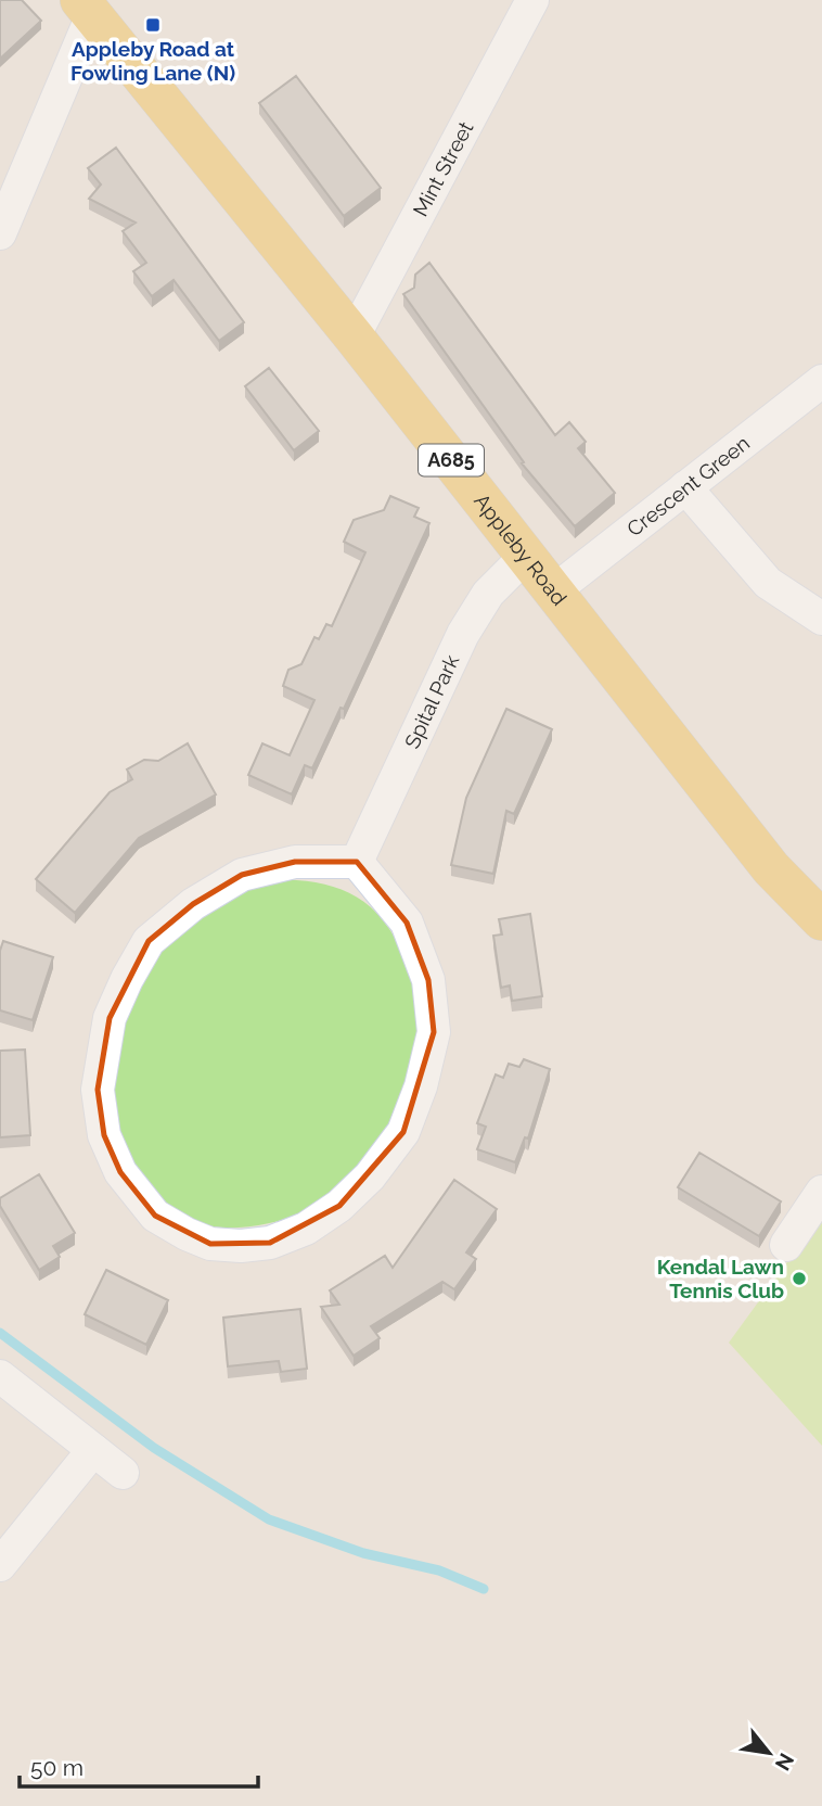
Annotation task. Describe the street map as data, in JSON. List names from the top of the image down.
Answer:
{
  "streets": {
    "main road": ["A685", "Appleby Road"],
    "street": ["Mint Street", "Crescent Green", "Spital Park"]
  },
  "crossings": [
    ["Mint Street", "Appleby Road"],
    ["Crescent Green", "Appleby Road"],
    ["Appleby Road", "Spital Park"]
  ],
  "places": {
    "transit": ["Appleby Road at Fowling Lane (N)"],
    "other": ["Kendal Lawn Tennis Club"]
  },
  "scale_bar": "50 m",
  "north": "bottom right"
}
